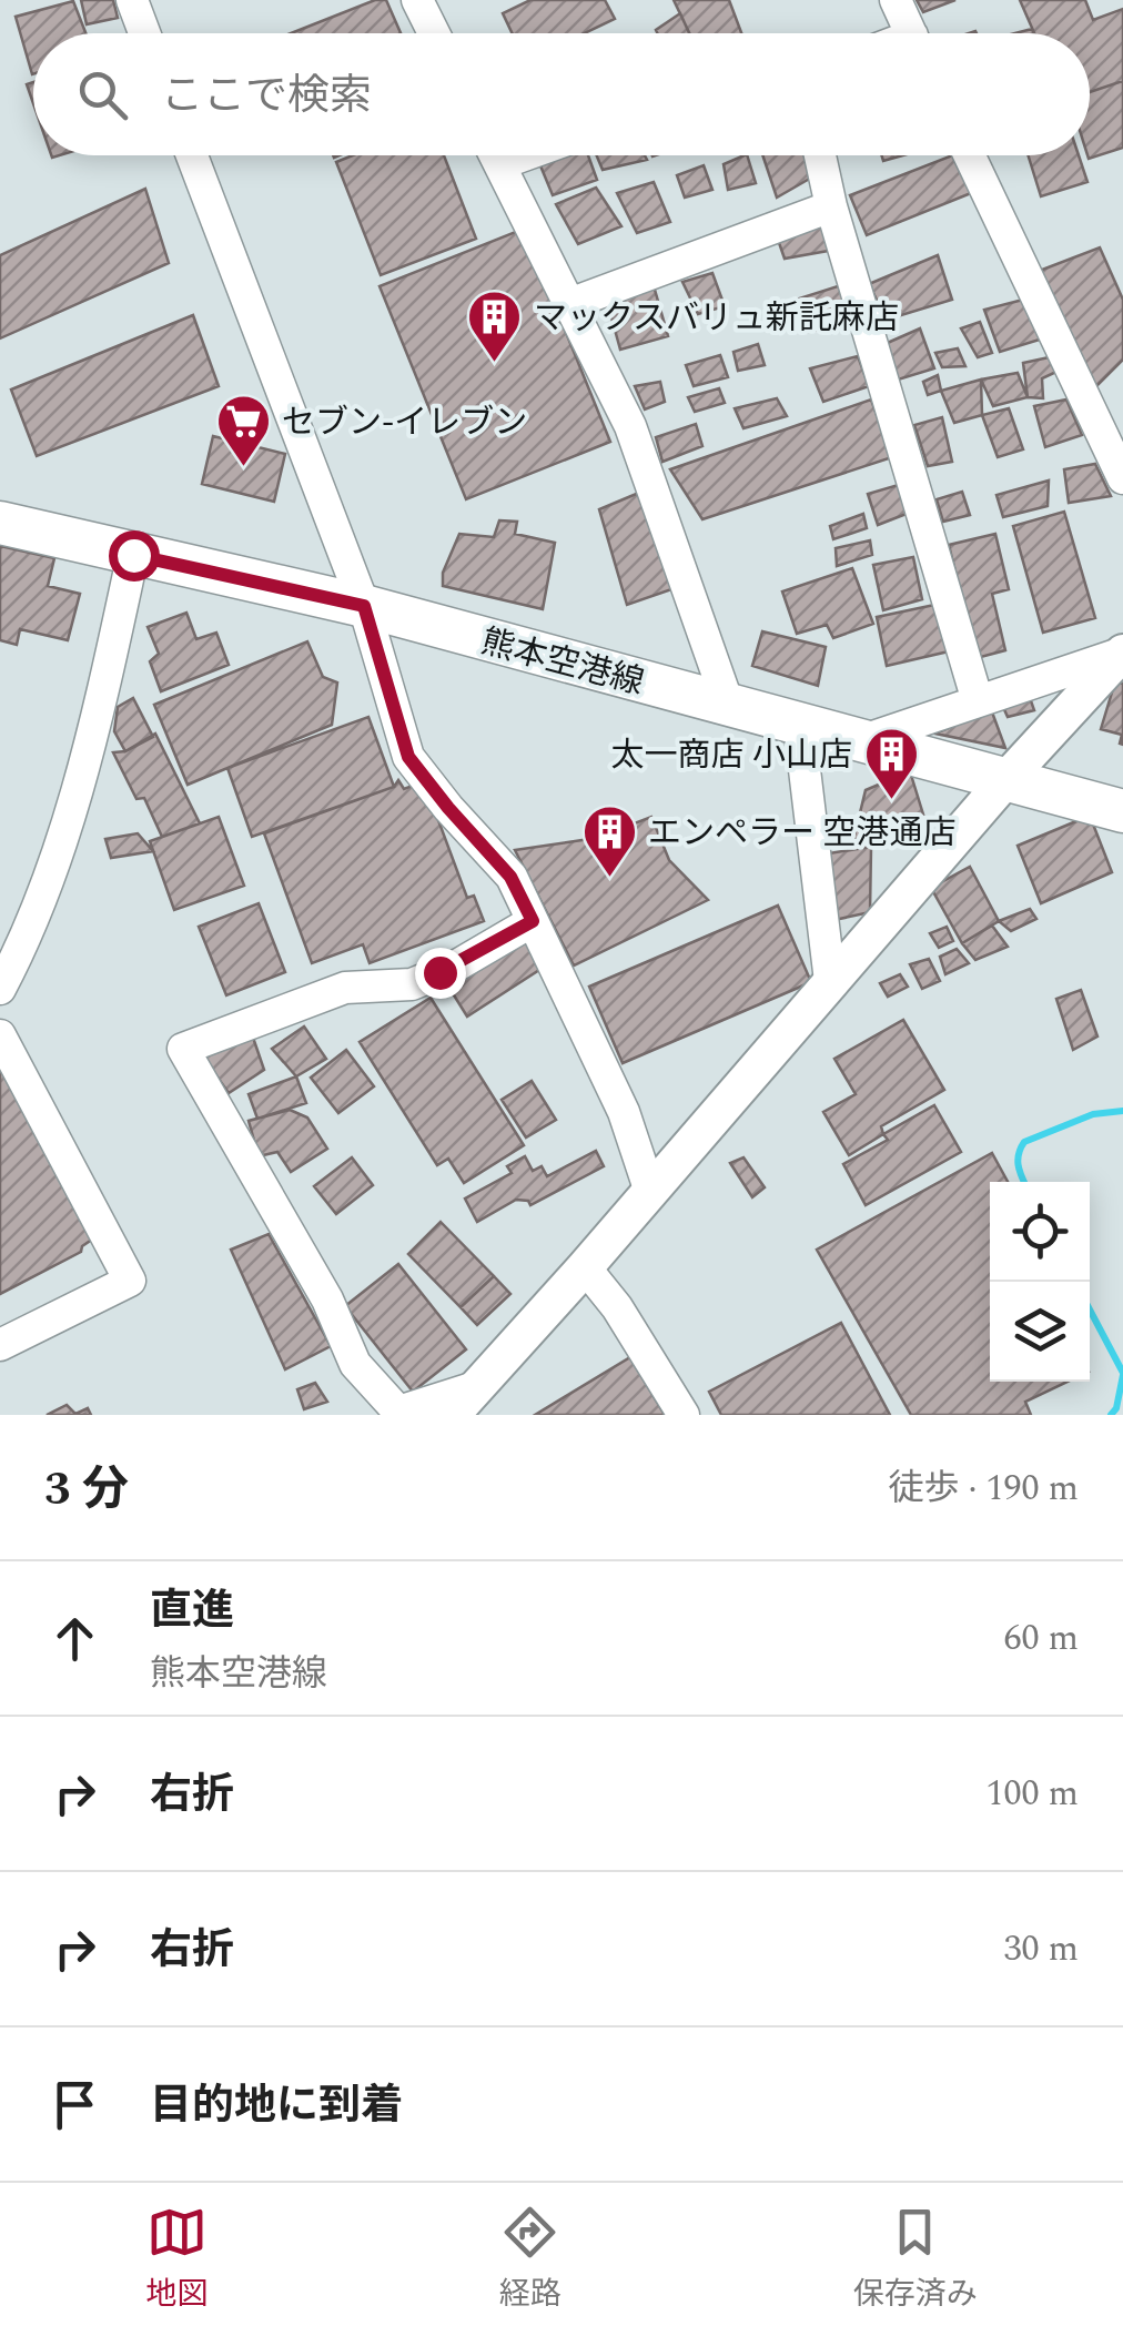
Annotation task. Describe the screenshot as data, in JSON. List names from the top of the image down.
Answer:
{
  "streets": {
    "main road": ["熊本空港線"]
  },
  "places": {
    "building": ["マックスバリュ新託麻店", "太一商店 小山店", "エンペラー 空港通店"],
    "supermarket": ["セブン-イレブン"]
  },
  "page": {
    "search": "ここで検索",
    "heading": ["3 分", "徒歩 · 190 m"],
    "list": [
      ["直進", "熊本空港線", "60 m"],
      ["右折", "100 m"],
      ["右折", "30 m"],
      "目的地に到着"
    ],
    "nav": ["地図", "経路", "保存済み"]
  }
}
